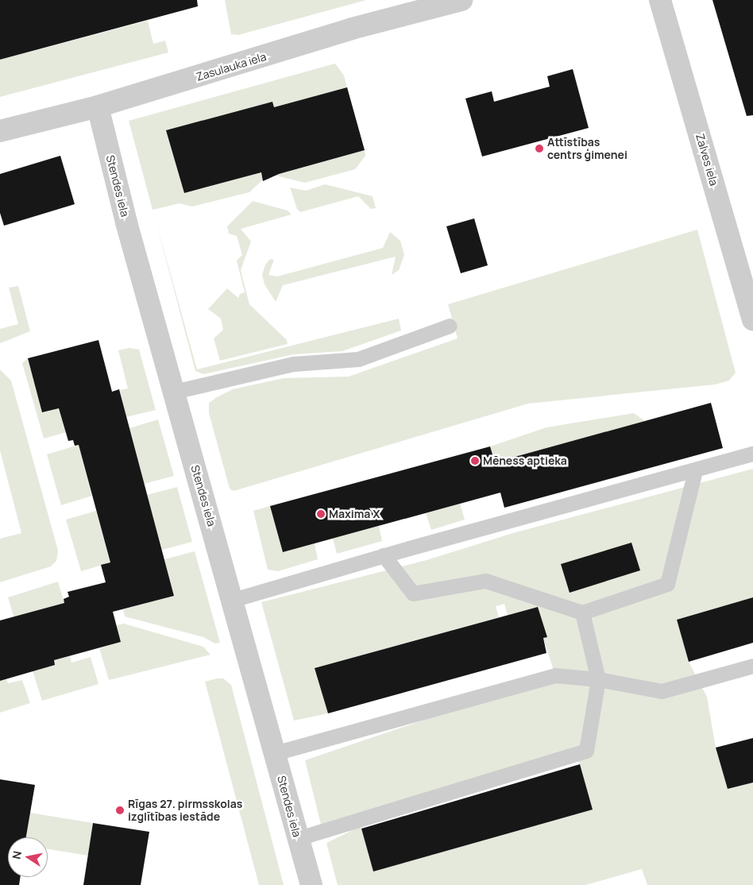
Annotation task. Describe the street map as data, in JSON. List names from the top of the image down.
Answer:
{
  "streets": {
    "street": ["Zasulauka iela", "Zalves iela", "Stendes iela"]
  },
  "crossings": [
    ["Zasulauka iela", "Stendes iela"]
  ],
  "places": [
    "Attīstības centrs ģimenei",
    "Mēness aptieka",
    "Maxima X",
    "Rīgas 27. pirmsskolas izglītības iestāde"
  ],
  "north": "left"
}
